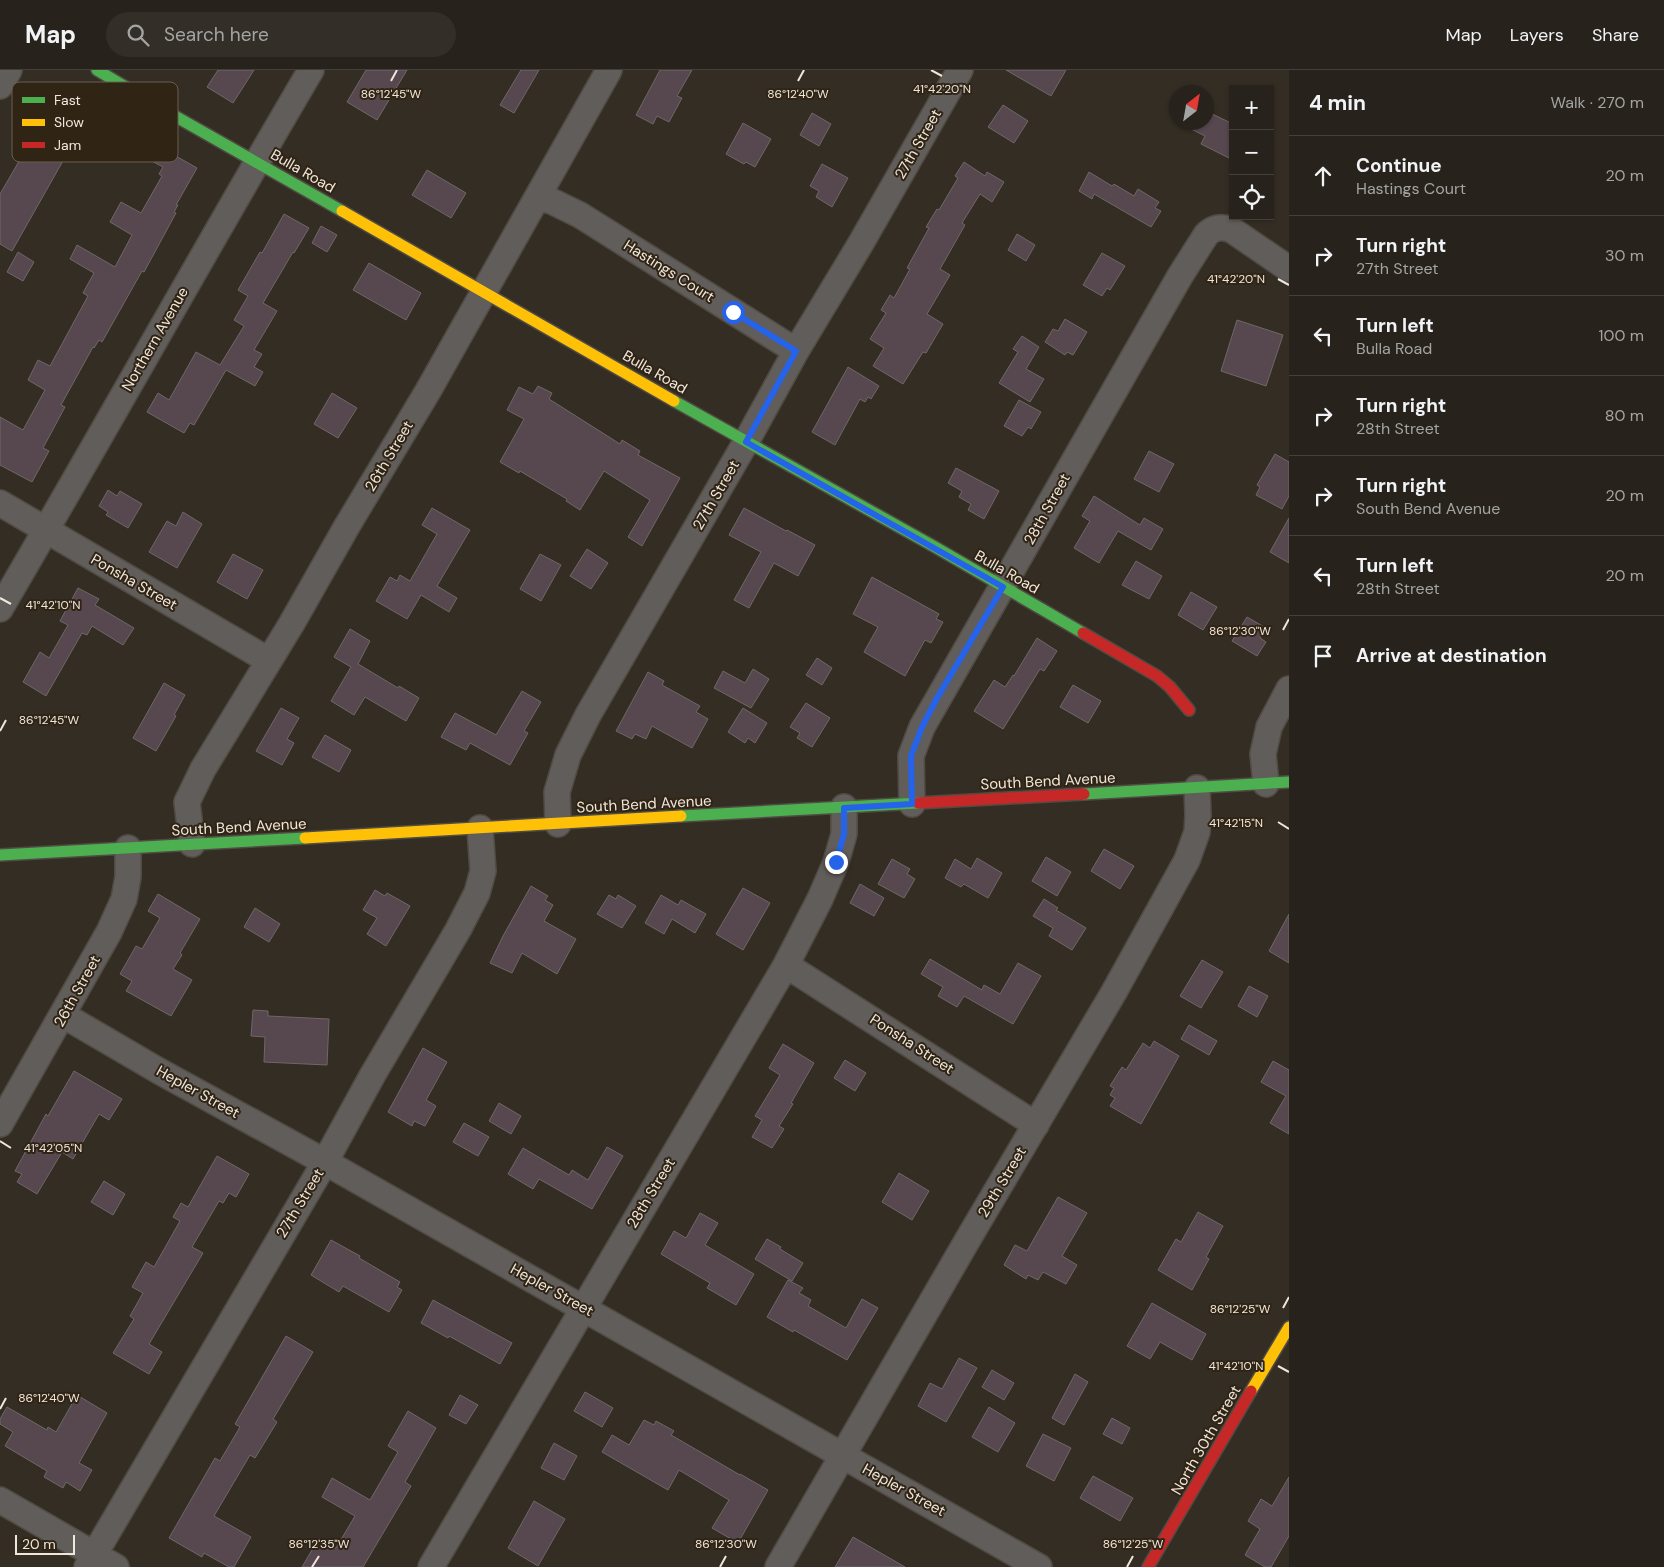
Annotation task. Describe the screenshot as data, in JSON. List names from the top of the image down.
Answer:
{
  "streets": {
    "street": [
      "27th Street",
      "Bulla Road",
      "Hastings Court",
      "Northern Avenue",
      "26th Street",
      "28th Street",
      "Ponsha Street",
      "South Bend Avenue",
      "Hepler Street",
      "29th Street",
      "North 30th Street"
    ]
  },
  "crossings": [
    ["27th Street", "Bulla Road"],
    ["27th Street", "Hastings Court"],
    ["27th Street", "South Bend Avenue"],
    ["27th Street", "Hepler Street"],
    ["Bulla Road", "Northern Avenue"],
    ["Bulla Road", "26th Street"],
    ["Bulla Road", "28th Street"],
    ["Hastings Court", "26th Street"],
    ["Northern Avenue", "Ponsha Street"],
    ["26th Street", "Ponsha Street"],
    ["26th Street", "South Bend Avenue"],
    ["26th Street", "Hepler Street"],
    ["28th Street", "Ponsha Street"],
    ["28th Street", "South Bend Avenue"],
    ["28th Street", "Hepler Street"],
    ["Ponsha Street", "29th Street"],
    ["South Bend Avenue", "29th Street"],
    ["Hepler Street", "29th Street"]
  ],
  "legend": ["Fast", "Slow", "Jam"],
  "scale_bar": "20 m",
  "north": "top right",
  "page": {
    "header": "Map",
    "search": "Search here",
    "nav": ["Map", "Layers", "Share"],
    "heading": ["4 min", "Walk · 270 m"],
    "map_buttons": ["+", "−"],
    "list": [
      ["Continue", "Hastings Court", "20 m"],
      ["Turn right", "27th Street", "30 m"],
      ["Turn left", "Bulla Road", "100 m"],
      ["Turn right", "28th Street", "80 m"],
      ["Turn right", "South Bend Avenue", "20 m"],
      ["Turn left", "28th Street", "20 m"],
      "Arrive at destination"
    ],
    "scale": "20 m"
  },
  "coordinates": [
    "41°42'20\"N",
    "86°12'45\"W",
    "86°12'40\"W",
    "41°42'10\"N",
    "86°12'30\"W",
    "41°42'15\"N",
    "41°42'05\"N",
    "86°12'25\"W",
    "86°12'35\"W"
  ]
}
